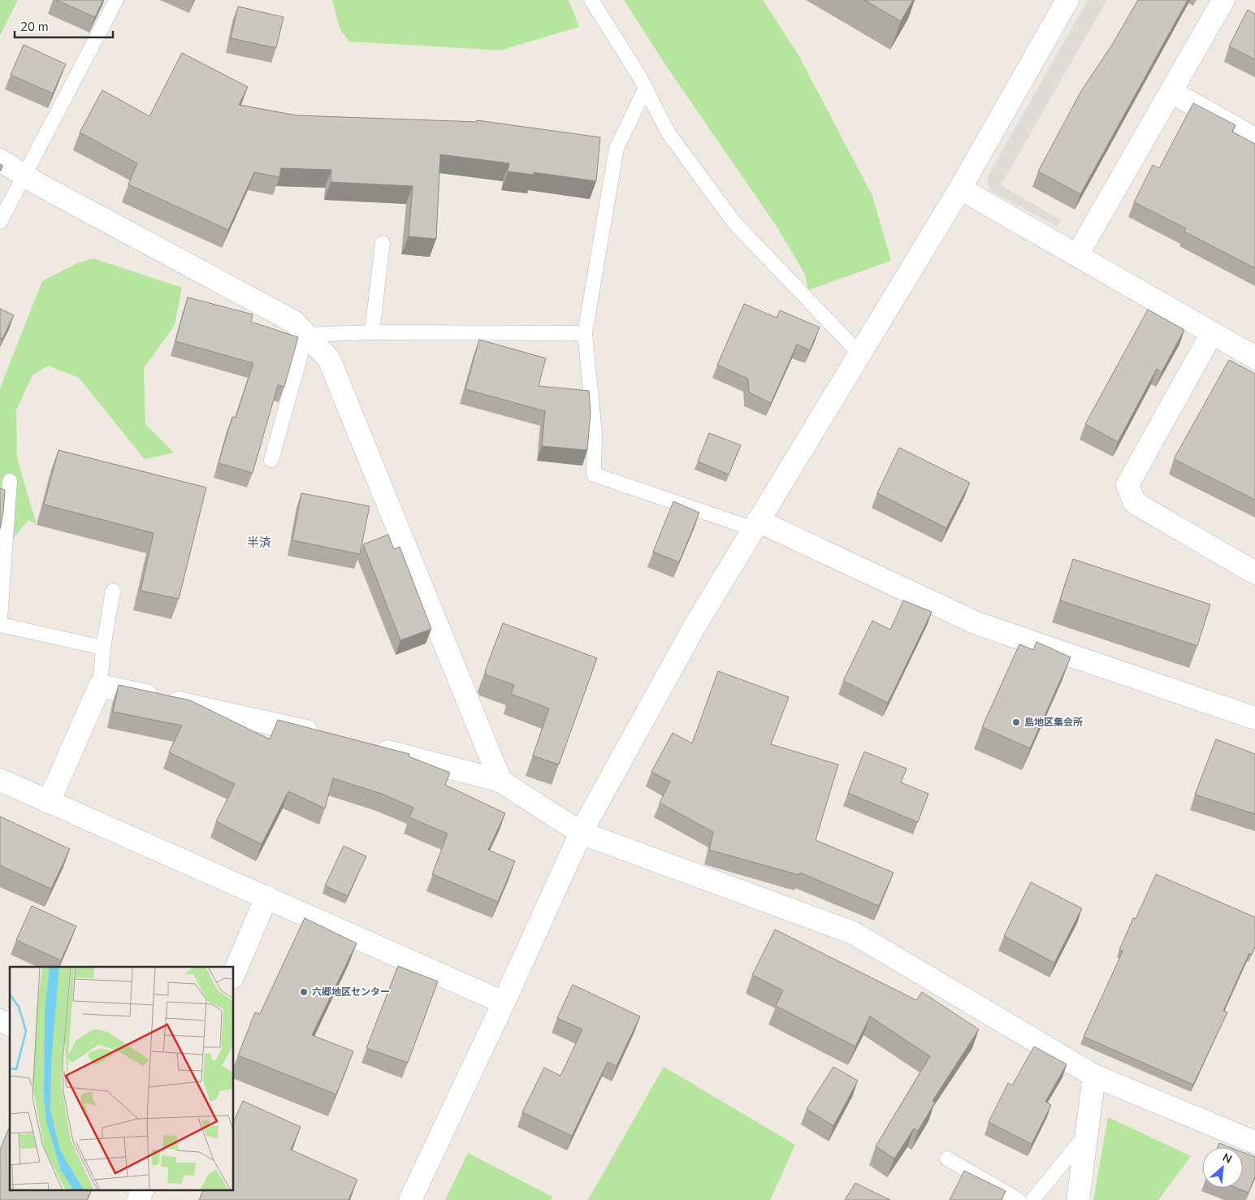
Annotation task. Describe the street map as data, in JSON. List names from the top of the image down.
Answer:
{
  "districts": ["半済"],
  "places": ["島地区集会所", "六郷地区センター"],
  "scale_bar": "20 m",
  "north": "top right"
}
